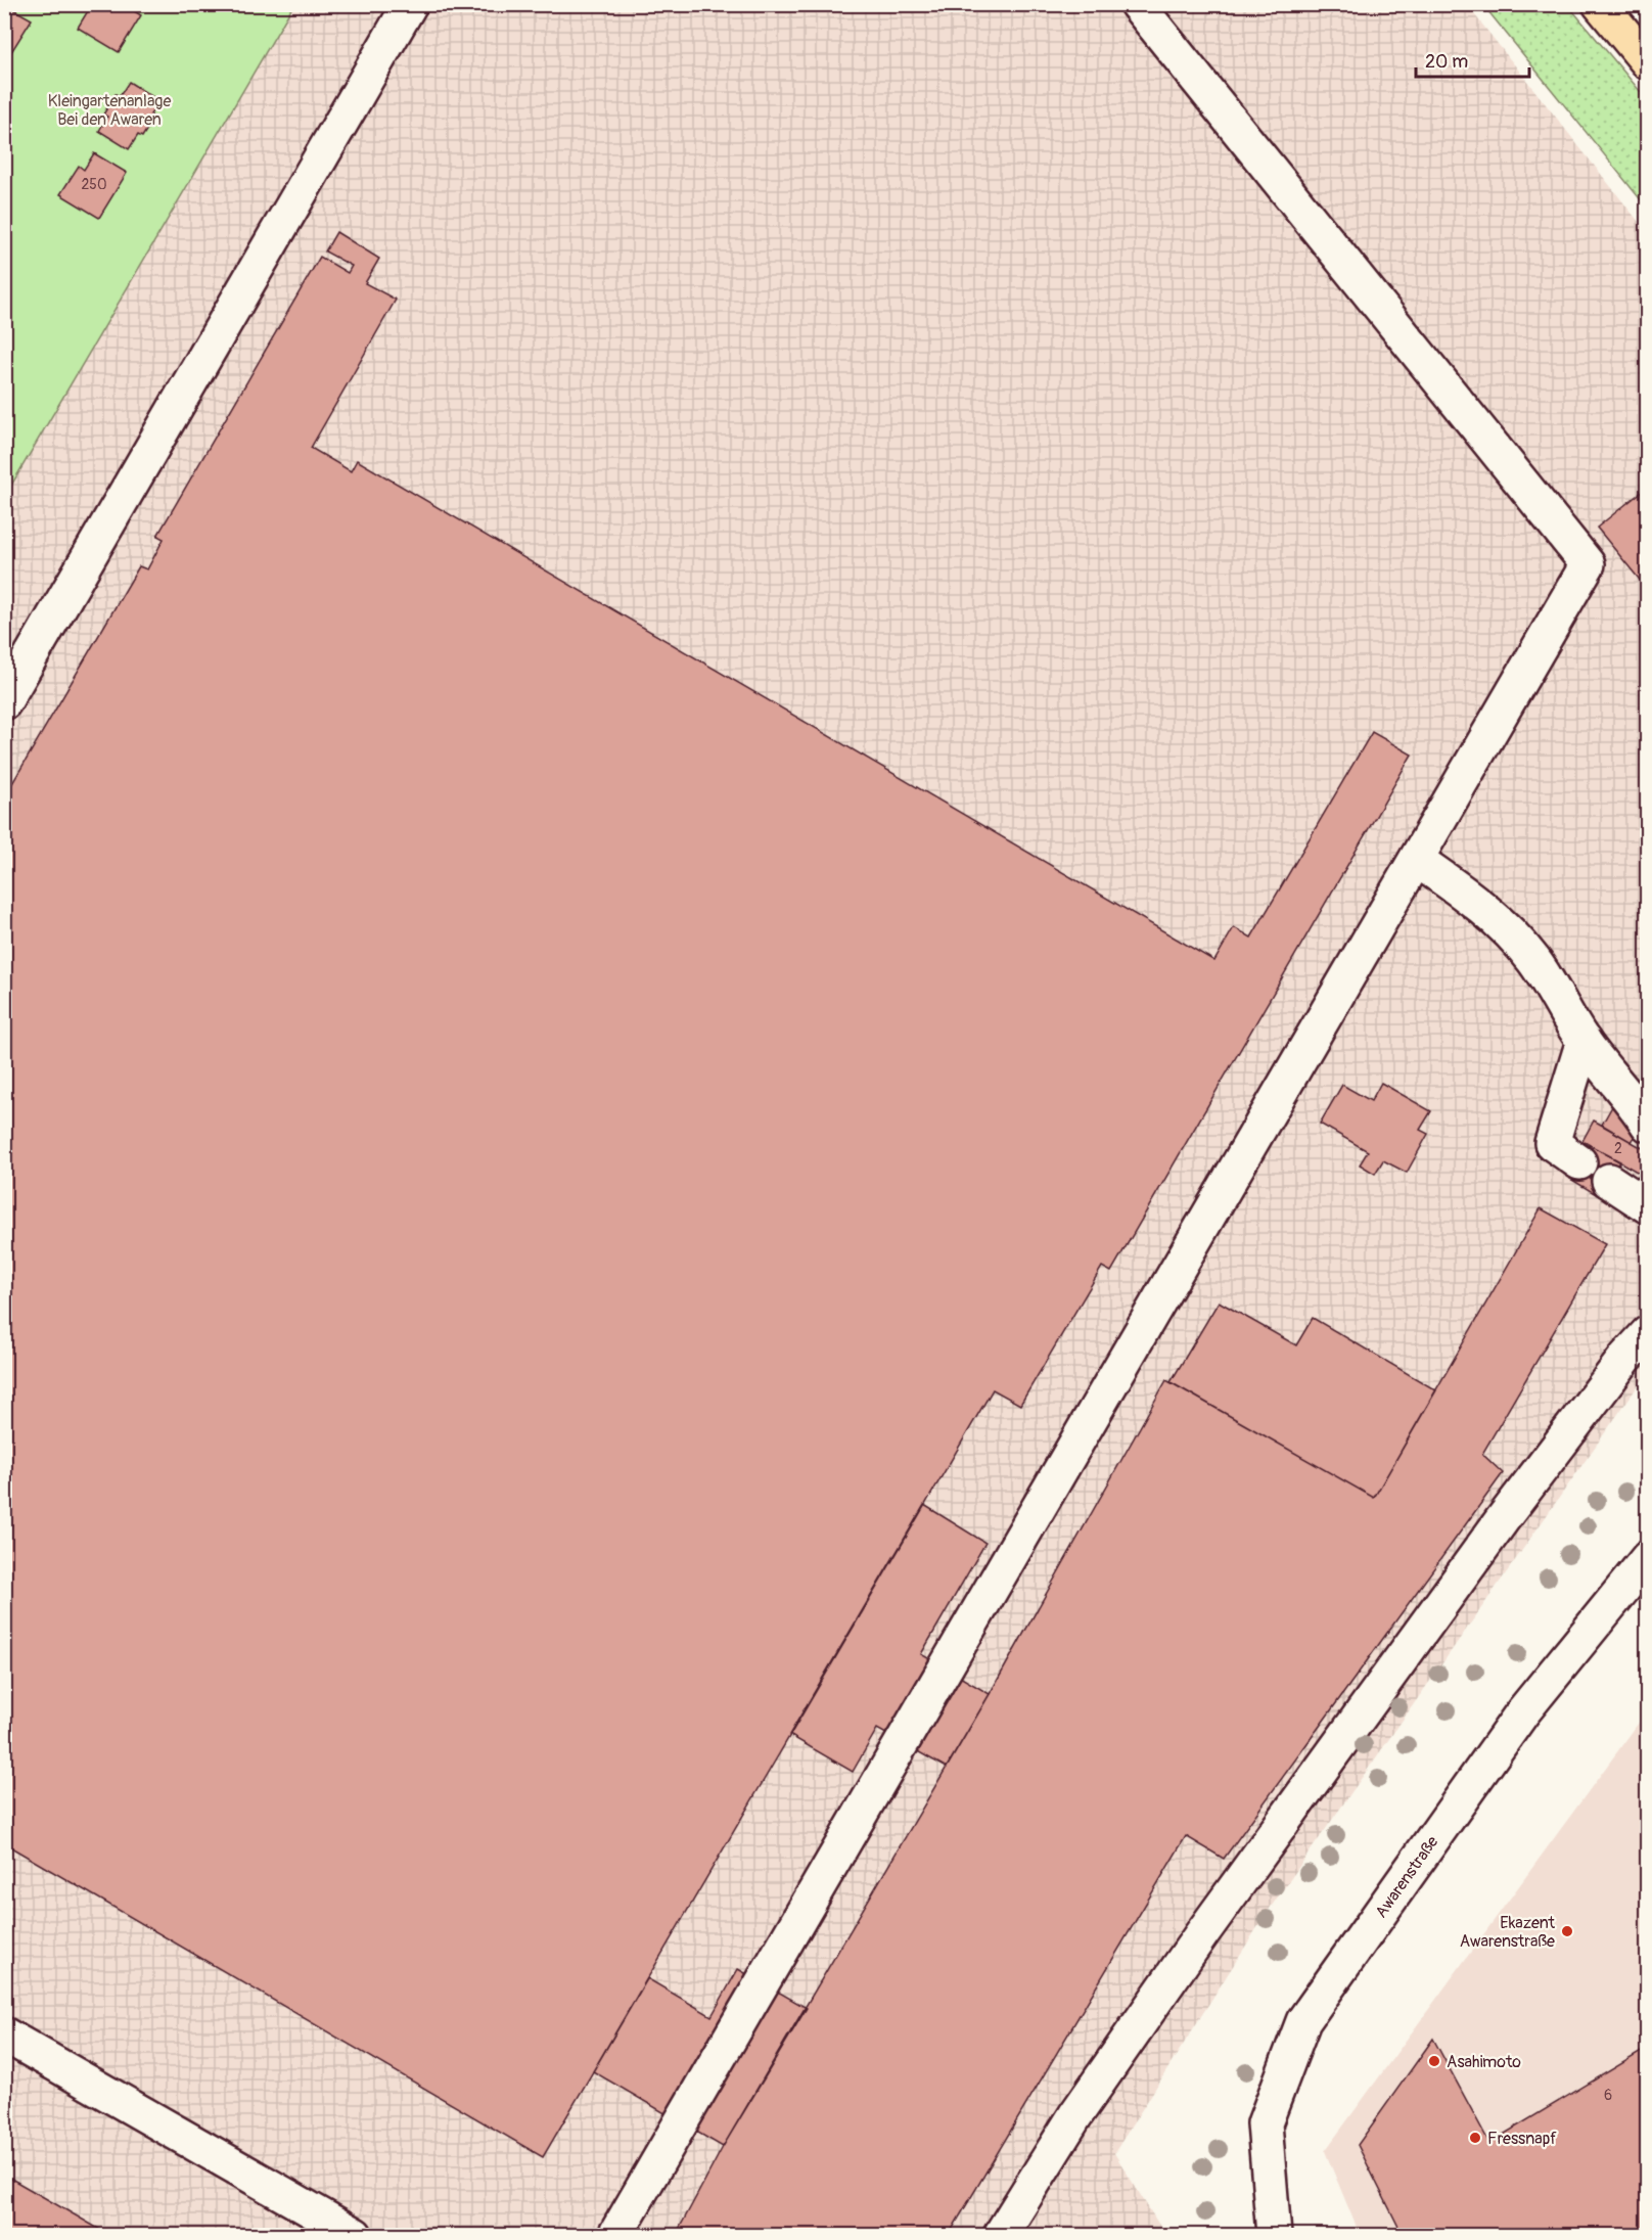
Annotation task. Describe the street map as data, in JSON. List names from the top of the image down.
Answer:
{
  "streets": {
    "street": ["Awarenstraße"]
  },
  "parks": ["Kleingartenanlage Bei den Awaren"],
  "places": ["Ekazent Awarenstraße", "Asahimoto", "Fressnapf"],
  "house_numbers": ["250", "2", "6"],
  "scale_bar": "20 m"
}
